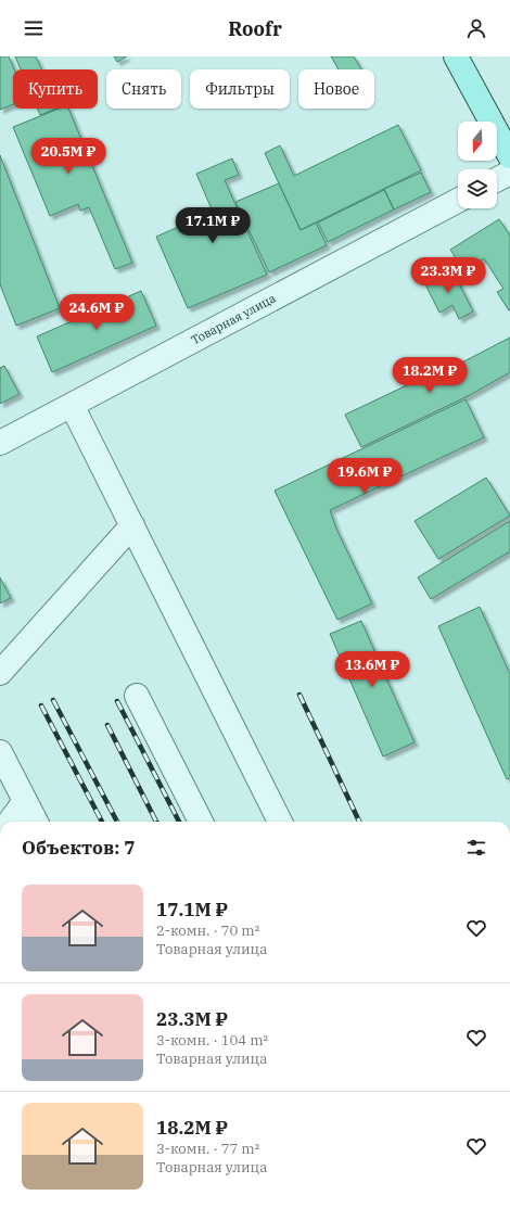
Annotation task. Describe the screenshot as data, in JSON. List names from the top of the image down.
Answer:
{
  "streets": {
    "street": ["Товарная улица"]
  },
  "north": "bottom",
  "page": {
    "header": "Roofr",
    "chip": [
      "Купить",
      "Снять",
      "Фильтры",
      "Новое"
    ],
    "price": [
      "20.5M ₽",
      "17.1M ₽",
      "23.3M ₽",
      "24.6M ₽",
      "18.2M ₽",
      "19.6M ₽",
      "13.6M ₽"
    ],
    "heading": "Объектов: 7",
    "list": [
      {
        "name": "17.1M ₽",
        "note": "2-комн. · 70 m² · Товарная улица"
      },
      {
        "name": "23.3M ₽",
        "note": "3-комн. · 104 m² · Товарная улица"
      },
      {
        "name": "18.2M ₽",
        "note": "3-комн. · 77 m² · Товарная улица"
      }
    ]
  }
}
